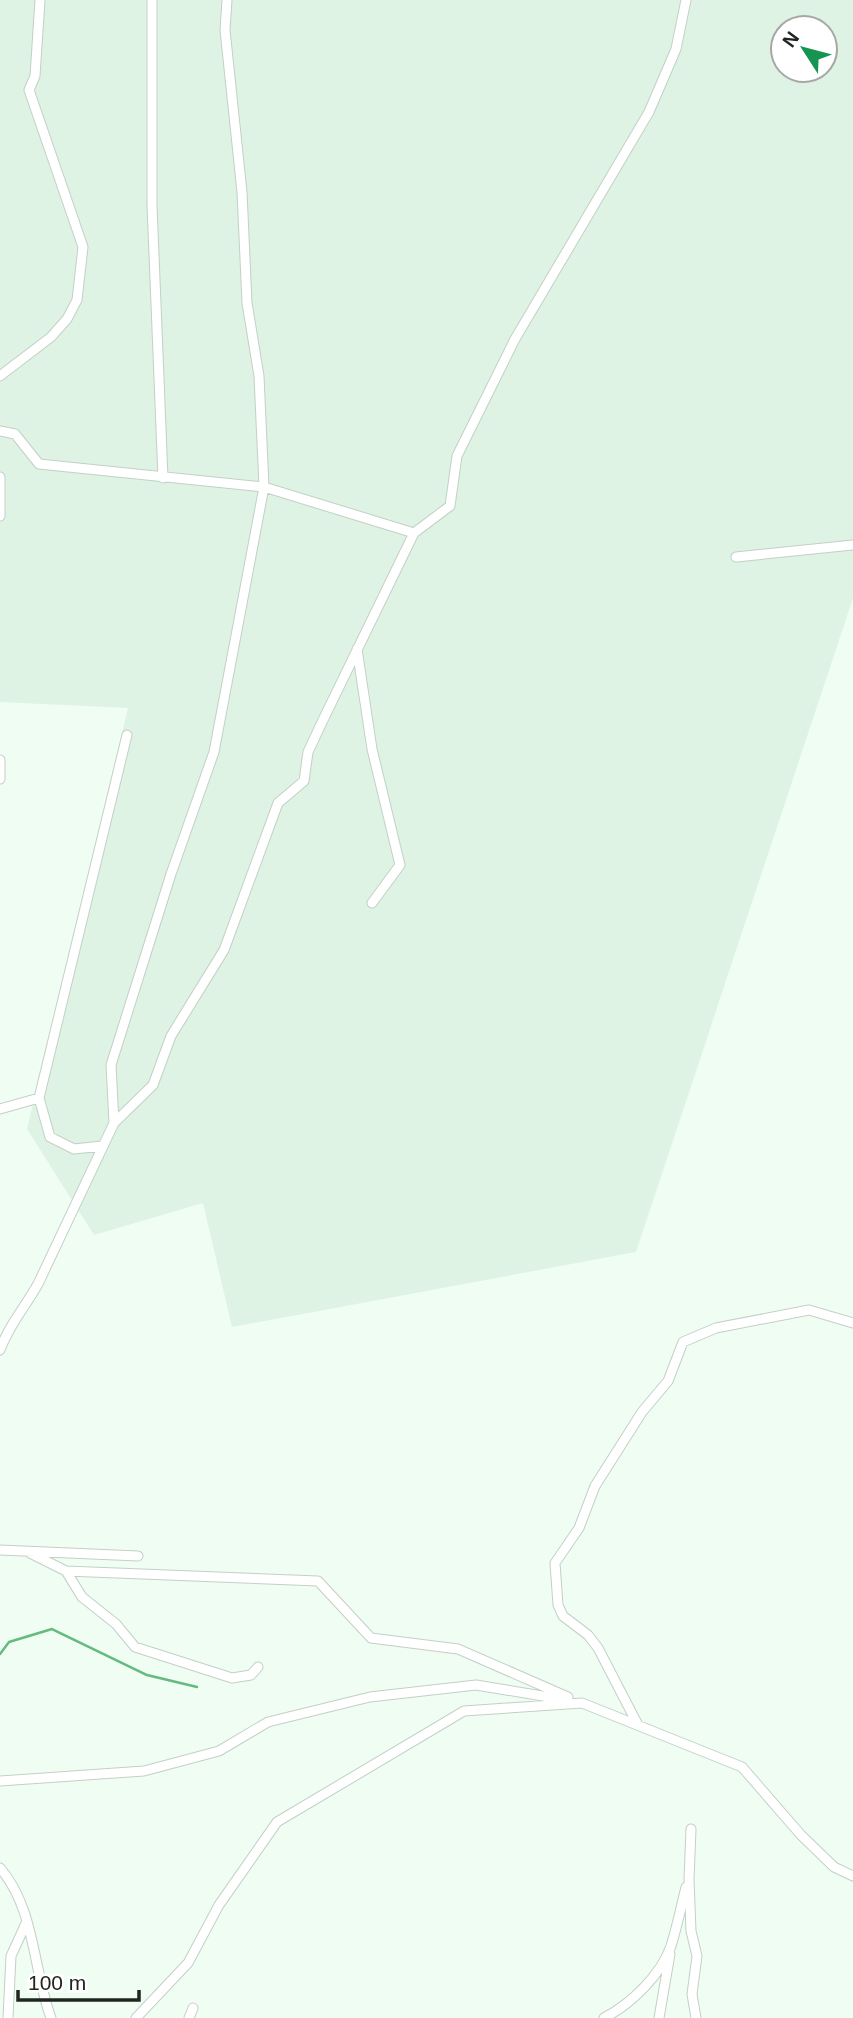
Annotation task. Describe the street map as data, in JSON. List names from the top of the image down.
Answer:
{
  "scale_bar": "100 m",
  "north": "top left"
}
